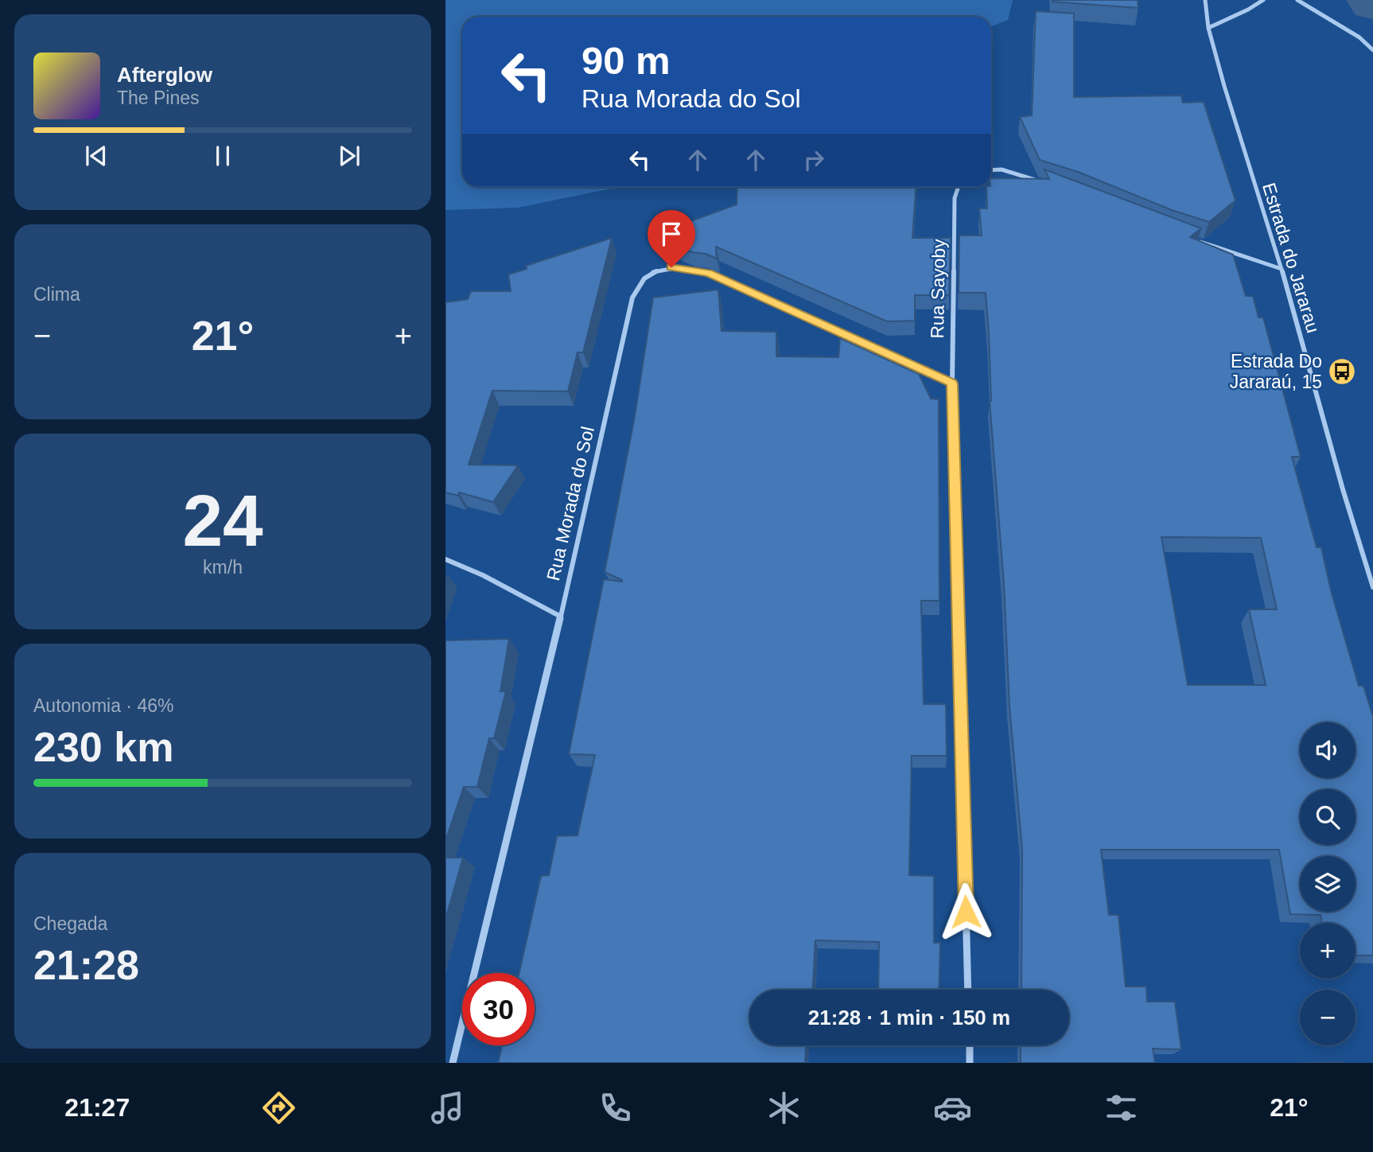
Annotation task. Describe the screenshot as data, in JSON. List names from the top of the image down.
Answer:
{
  "streets": {
    "street": ["Estrada do Jararau", "Rua Sayoby", "Rua Morada do Sol"]
  },
  "crossings": [
    ["Rua Sayoby", "Rua Morada do Sol"]
  ],
  "places": {
    "bus stop": ["Estrada Do Jararaú, 15"]
  },
  "page": {
    "turn": ["90 m", "Rua Morada do Sol"],
    "song": ["Afterglow", "The Pines"],
    "tile": [
      "Clima",
      ["24", "km/h"],
      ["Autonomia · 46%", "230 km"],
      ["Chegada", "21:28"]
    ],
    "heat": ["−", "21°", "+"],
    "map_buttons": ["+", "−"],
    "limit": "30",
    "trip": "21:28 · 1 min · 150 m",
    "tabs": ["21:27", "21°"]
  }
}
